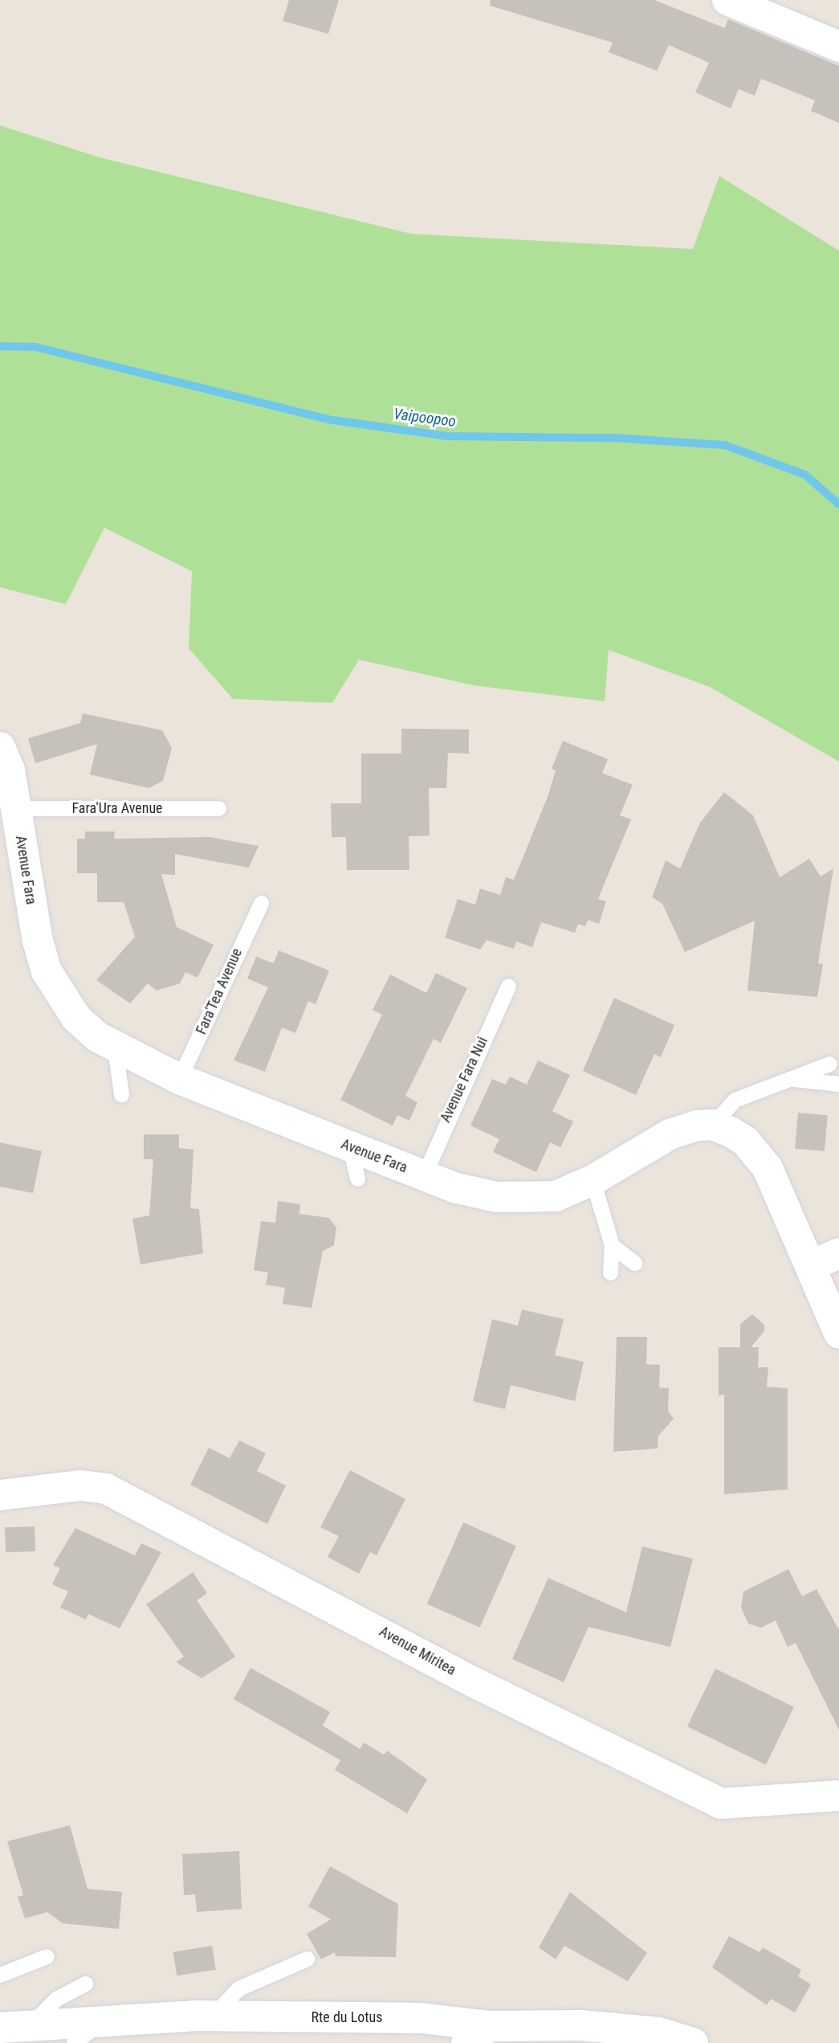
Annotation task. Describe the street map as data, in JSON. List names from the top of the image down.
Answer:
{
  "streets": {
    "main road": ["Avenue Fara", "Avenue Miritea", "Rte du Lotus"],
    "lane": ["Fara'Ura Avenue", "Fara'Tea Avenue", "Avenue Fara Nui"]
  },
  "crossings": [
    ["Fara'Ura Avenue", "Avenue Fara"],
    ["Avenue Fara", "Fara'Tea Avenue"],
    ["Avenue Fara", "Avenue Fara Nui"]
  ],
  "water": ["Vaipoopoo"]
}
